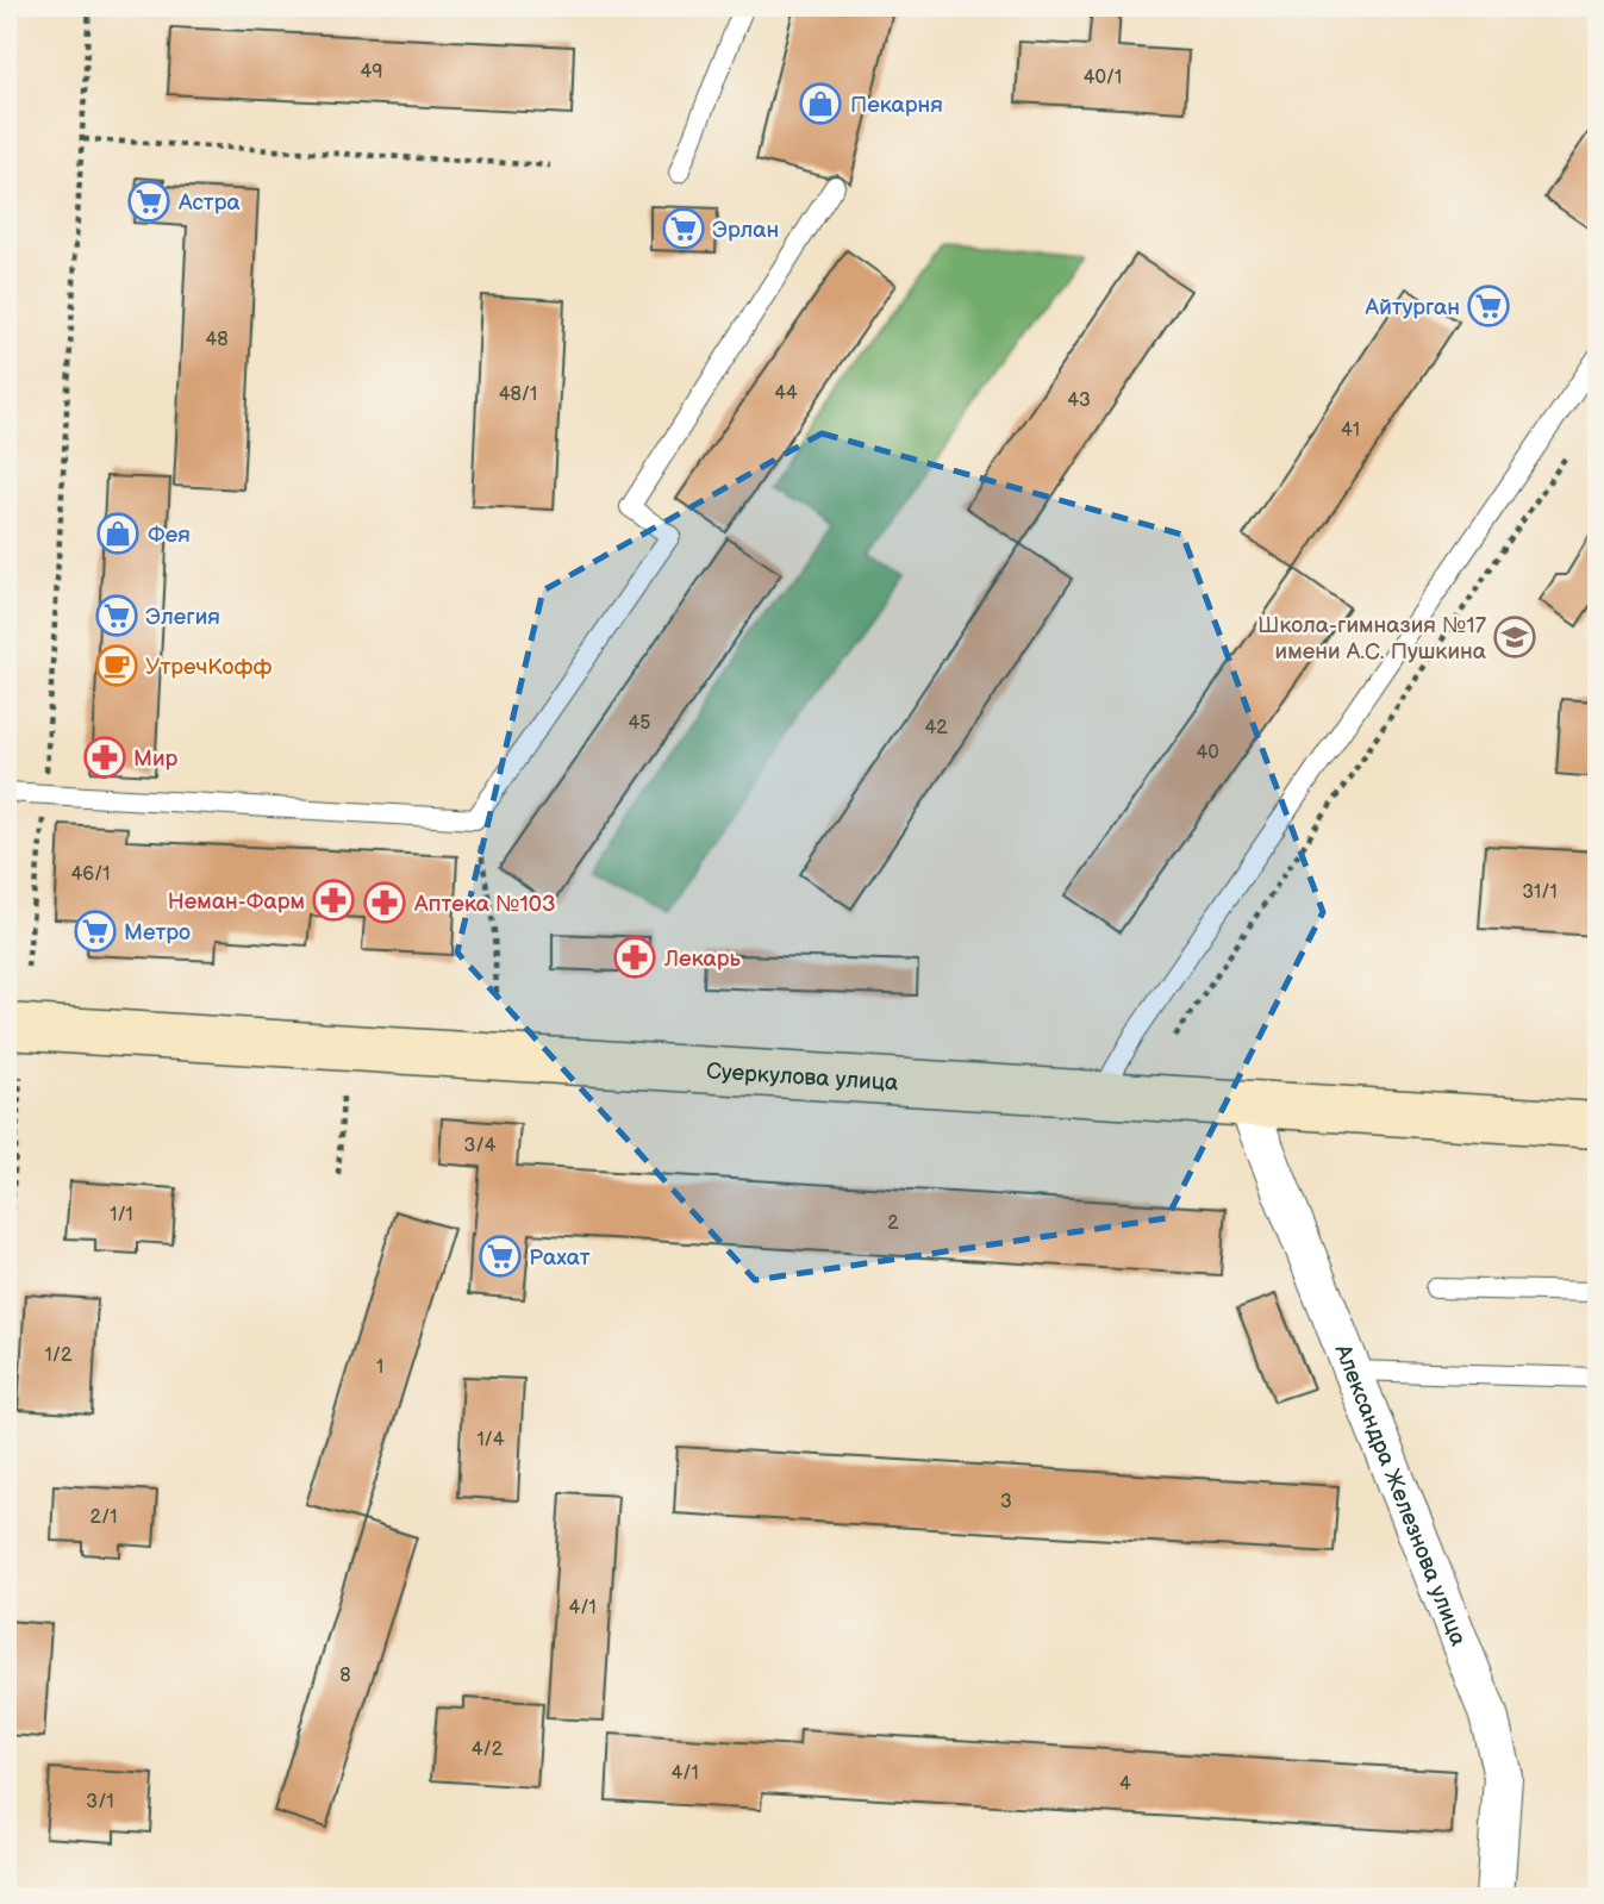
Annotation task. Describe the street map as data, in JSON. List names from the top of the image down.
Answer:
{
  "streets": {
    "main road": ["Суеркулова улица"],
    "street": ["Александра Железнова улица"]
  },
  "crossings": [
    ["Суеркулова улица", "Александра Железнова улица"]
  ],
  "places": {
    "shop": ["Пекарня", "Фея"],
    "supermarket": [
      "Астра",
      "Эрлан",
      "Айтурган",
      "Элегия",
      "Метро",
      "Рахат"
    ],
    "school or university": ["Школа-гимназия №17 имени А.С. Пушкина"],
    "cafe": ["УтречКофф"],
    "pharmacy": [
      "Мир",
      "Неман-Фарм",
      "Аптека №103",
      "Лекарь"
    ]
  },
  "house_numbers": [
    "49",
    "40/1",
    "48",
    "44",
    "48/1",
    "43",
    "41",
    "45",
    "42",
    "40",
    "46/1",
    "31/1",
    "3/4",
    "1/1",
    "2",
    "1/2",
    "1",
    "1/4",
    "3",
    "2/1",
    "4/1",
    "8",
    "4/2",
    "4/1",
    "4",
    "3/1"
  ]
}
